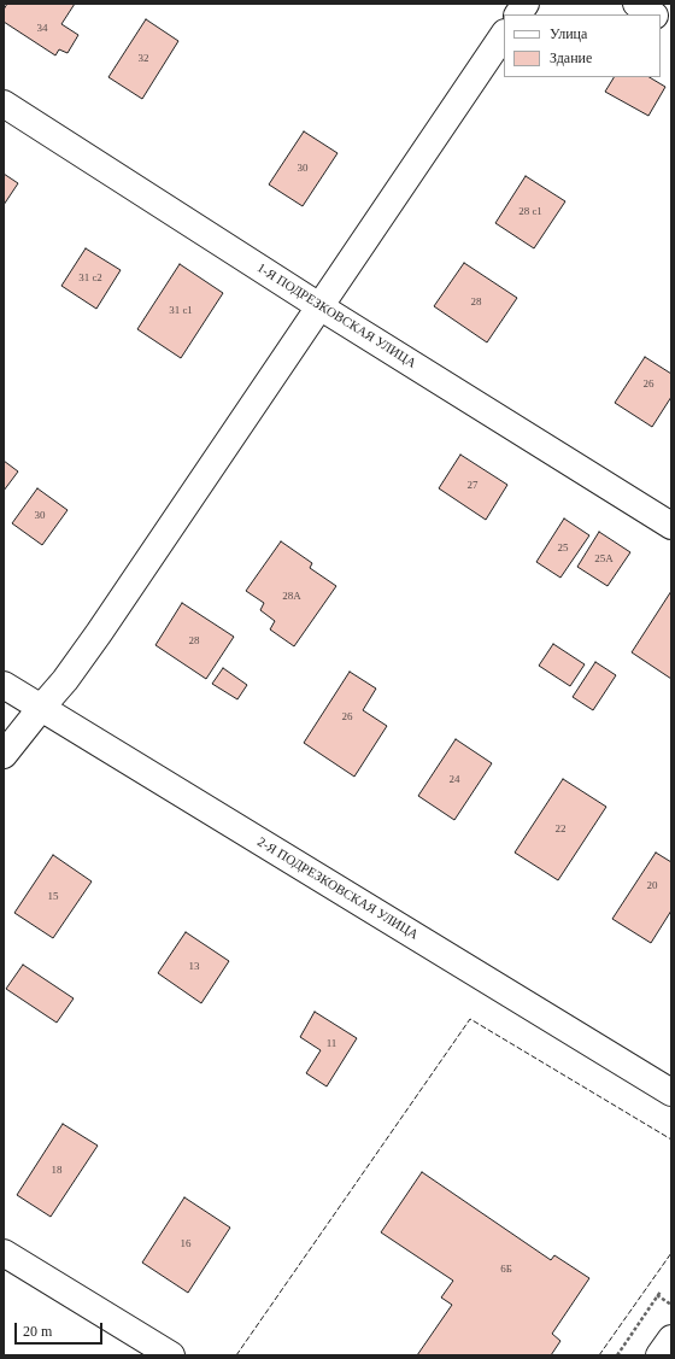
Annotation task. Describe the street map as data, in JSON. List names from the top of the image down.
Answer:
{
  "streets": {
    "street": ["1-Я ПОДРЕЗКОВСКАЯ УЛИЦА", "2-Я ПОДРЕЗКОВСКАЯ УЛИЦА"]
  },
  "house_numbers": [
    "34",
    "32",
    "30",
    "28 с1",
    "31 с2",
    "28",
    "31 с1",
    "26",
    "27",
    "30",
    "25",
    "25А",
    "28А",
    "28",
    "26",
    "24",
    "22",
    "20",
    "15",
    "13",
    "11",
    "18",
    "16",
    "6Б"
  ],
  "legend": ["Улица", "Здание"],
  "scale_bar": "20 m"
}
